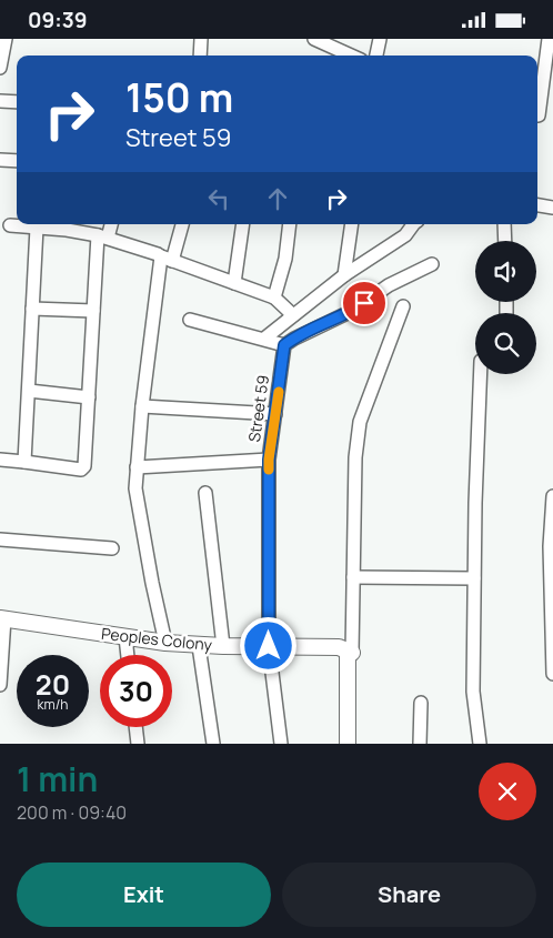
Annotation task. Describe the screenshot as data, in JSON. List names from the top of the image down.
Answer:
{
  "streets": {
    "street": ["Street 59", "Peoples Colony"]
  },
  "crossings": [
    ["Street 59", "Peoples Colony"]
  ],
  "page": {
    "status": "09:39",
    "turn": ["150 m", "Street 59"],
    "speed": "20 km/h",
    "limit": "30",
    "heading": ["1 min", "200 m · 09:40"],
    "buttons": ["Exit", "Share"]
  }
}
